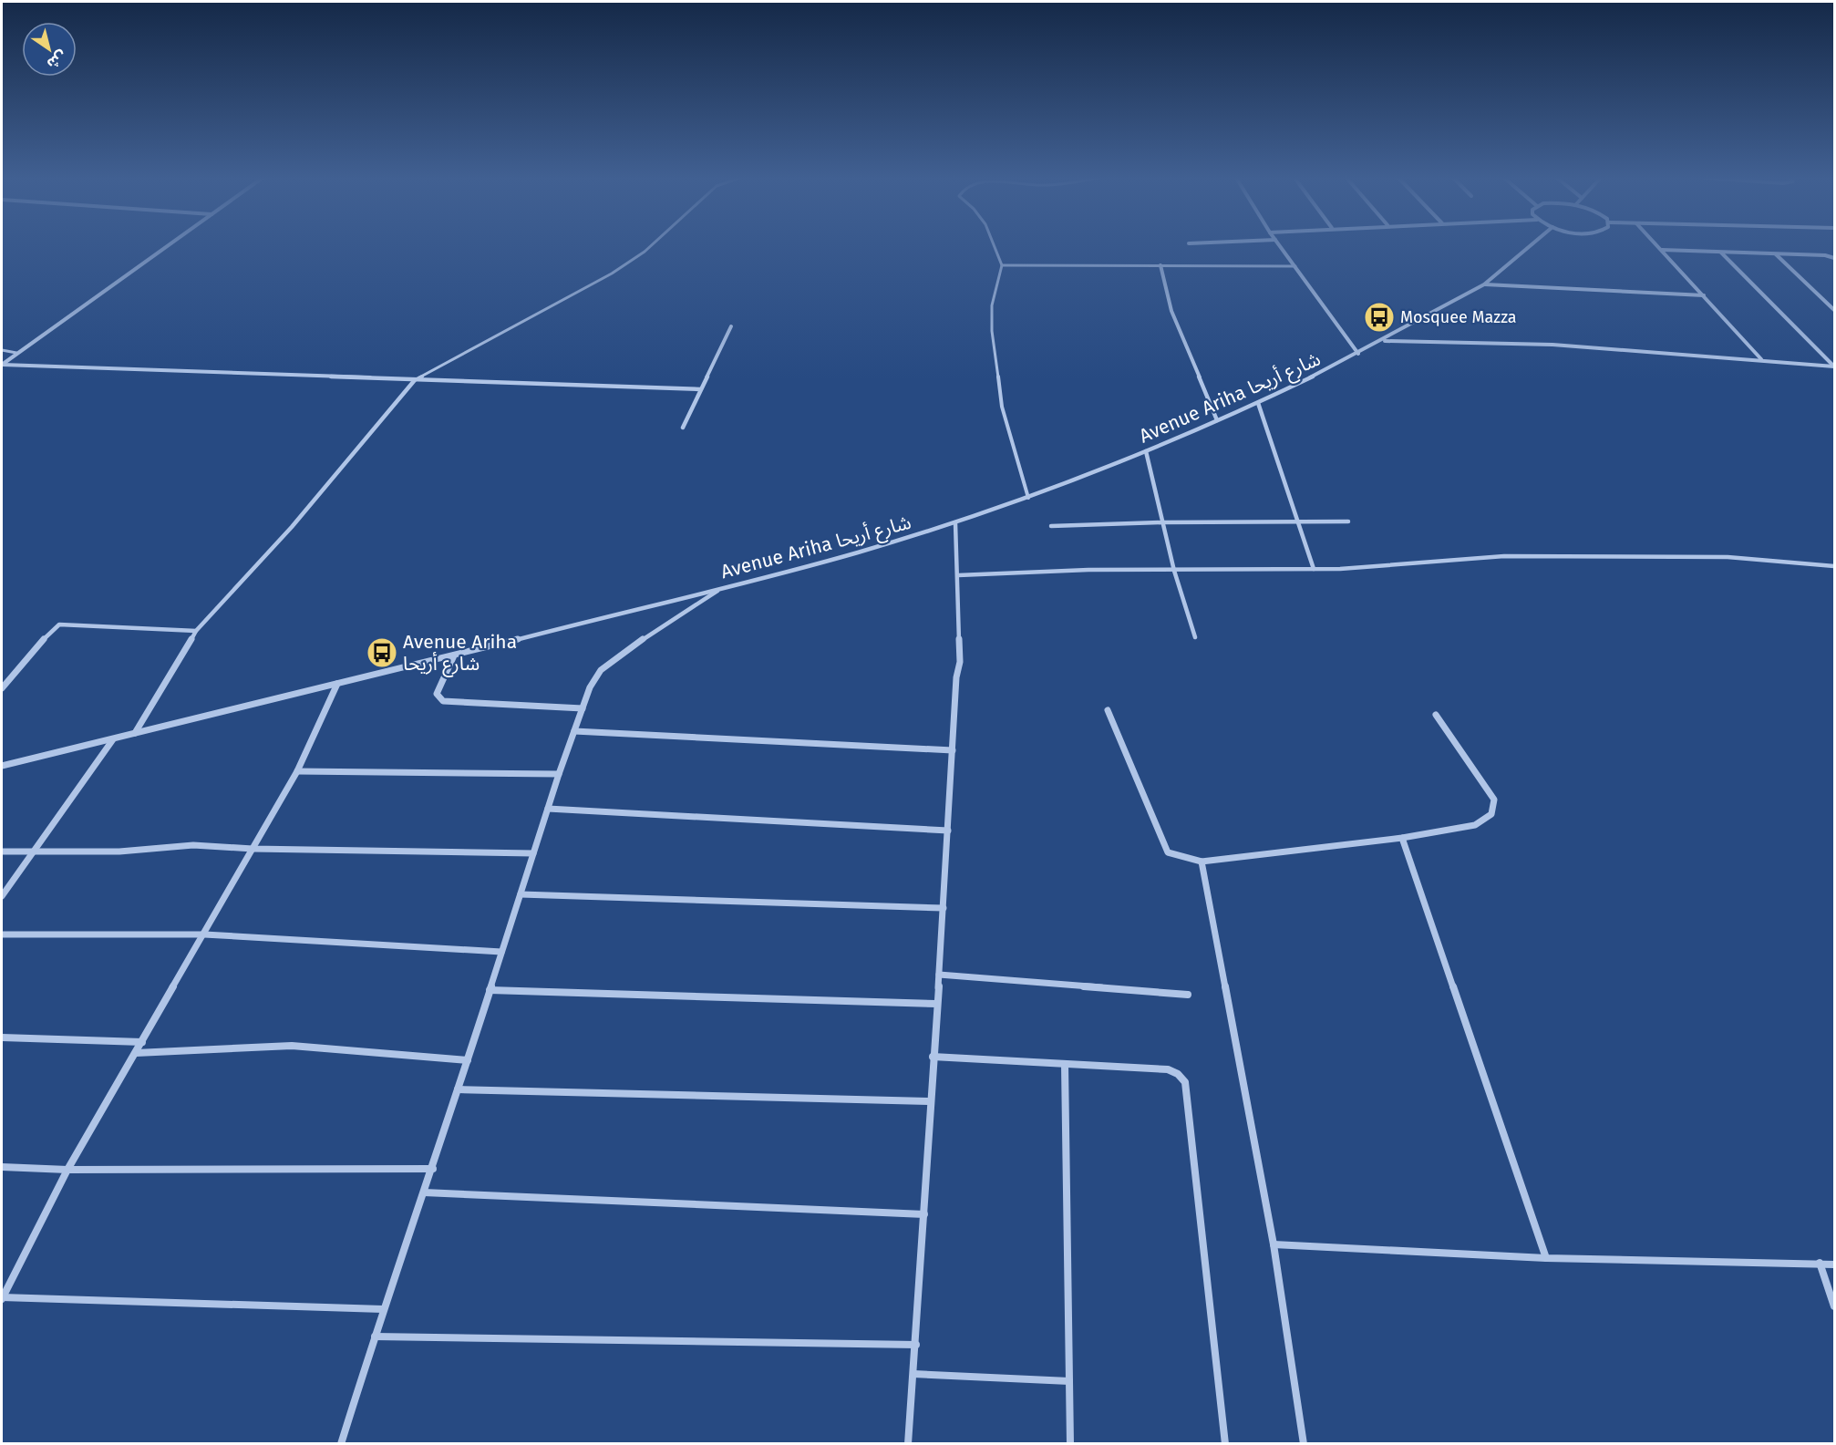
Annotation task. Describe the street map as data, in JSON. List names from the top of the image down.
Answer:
{
  "streets": {
    "street": ["Avenue Ariha شارع أريحا"]
  },
  "places": {
    "bus stop": ["Mosquee Mazza", "Avenue Ariha شارع أريحا"]
  },
  "north": "bottom right"
}
